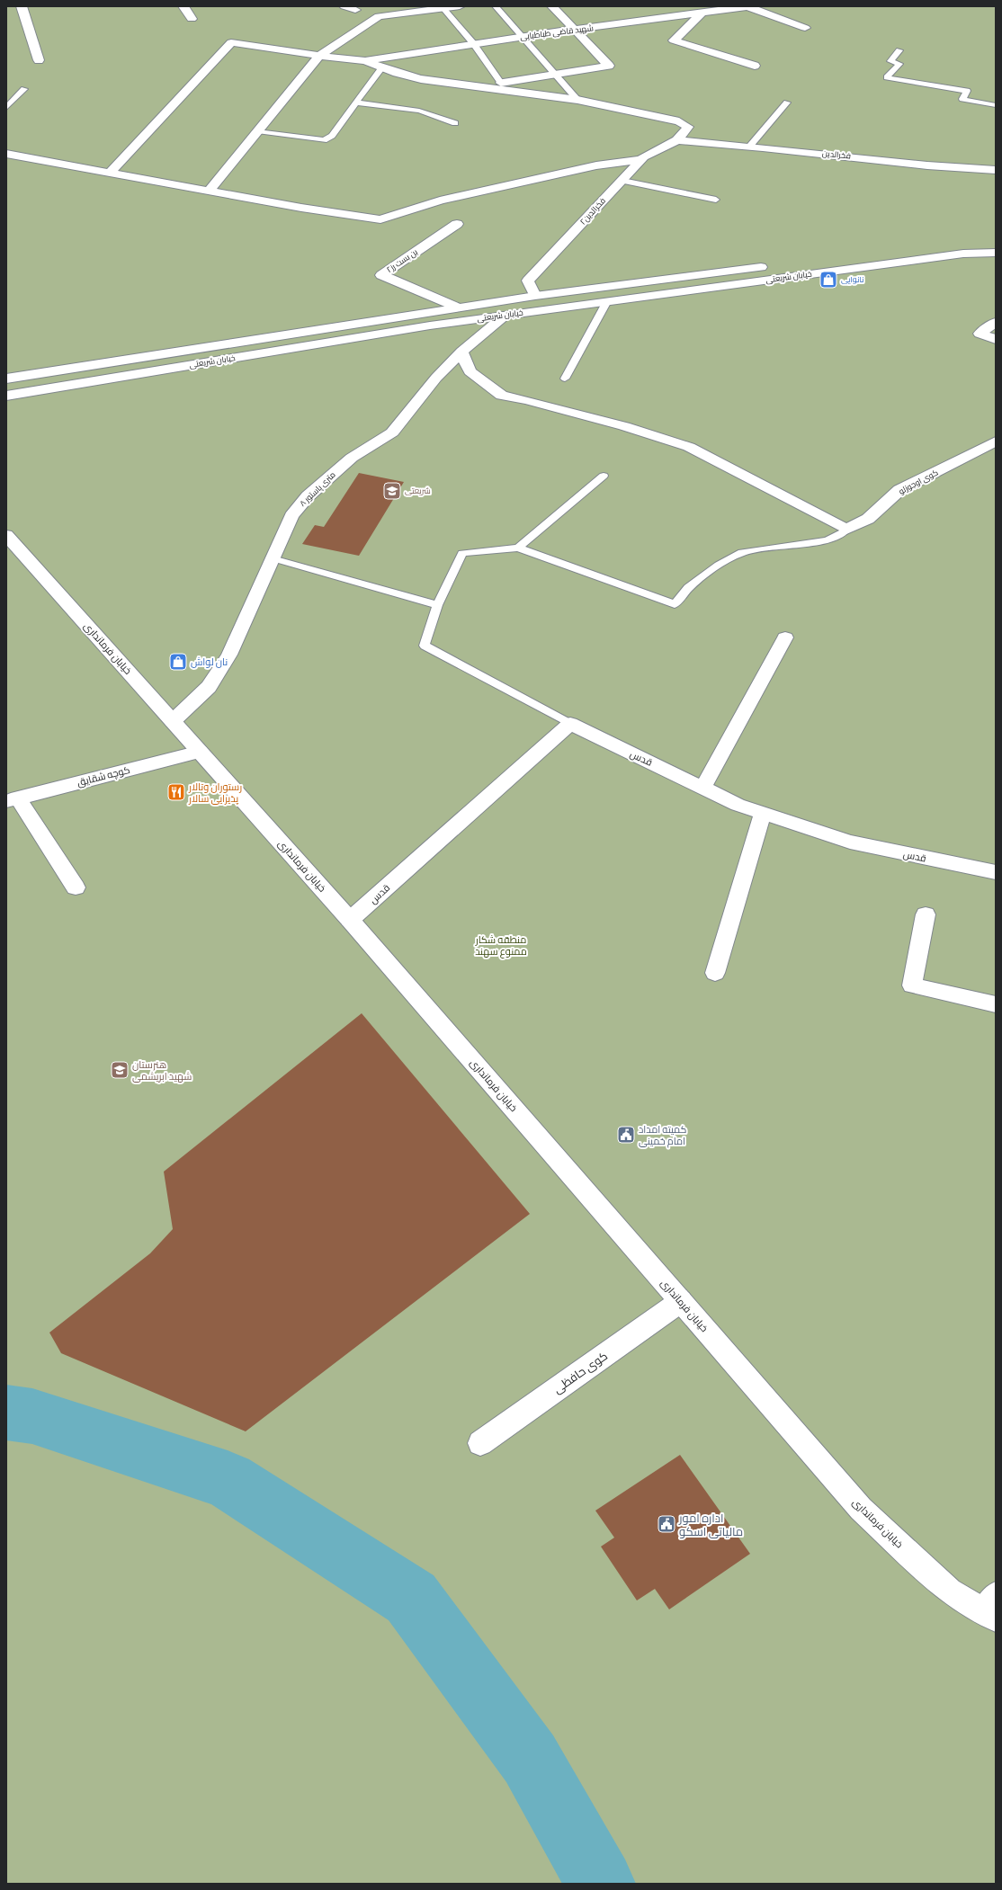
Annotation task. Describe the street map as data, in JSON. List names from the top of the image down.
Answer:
{
  "streets": {
    "street": [
      "شهید قاضی طباطبایی",
      "فخرالدین",
      "فخرالدین۲",
      "بن بست رز۲",
      "خیابان شریعتی",
      "کوی اوجوزلو",
      "۸ متری پاستور",
      "خیابان فرمانداری",
      "قدس",
      "کوچه شقایق",
      "کوی حافظی"
    ]
  },
  "crossings": [
    ["فخرالدین", "فخرالدین۲"],
    ["فخرالدین۲", "خیابان شریعتی"],
    ["بن بست رز۲", "خیابان شریعتی"],
    ["خیابان شریعتی", "۸ متری پاستور"],
    ["۸ متری پاستور", "خیابان فرمانداری"],
    ["خیابان فرمانداری", "قدس"],
    ["خیابان فرمانداری", "کوچه شقایق"],
    ["خیابان فرمانداری", "کوی حافظی"]
  ],
  "parks": ["منطقه شکار ممنوع سهند"],
  "places": {
    "shop": ["نانوایی", "نان لواش"],
    "school or university": ["شریعتی", "هنرستان شهید ابریشمی"],
    "restaurant": ["رستوران وتالار پذیرایی سالار"],
    "public building": ["کمیته امداد امام خمینی", "اداره امور مالیاتی اسکو"]
  }
}
